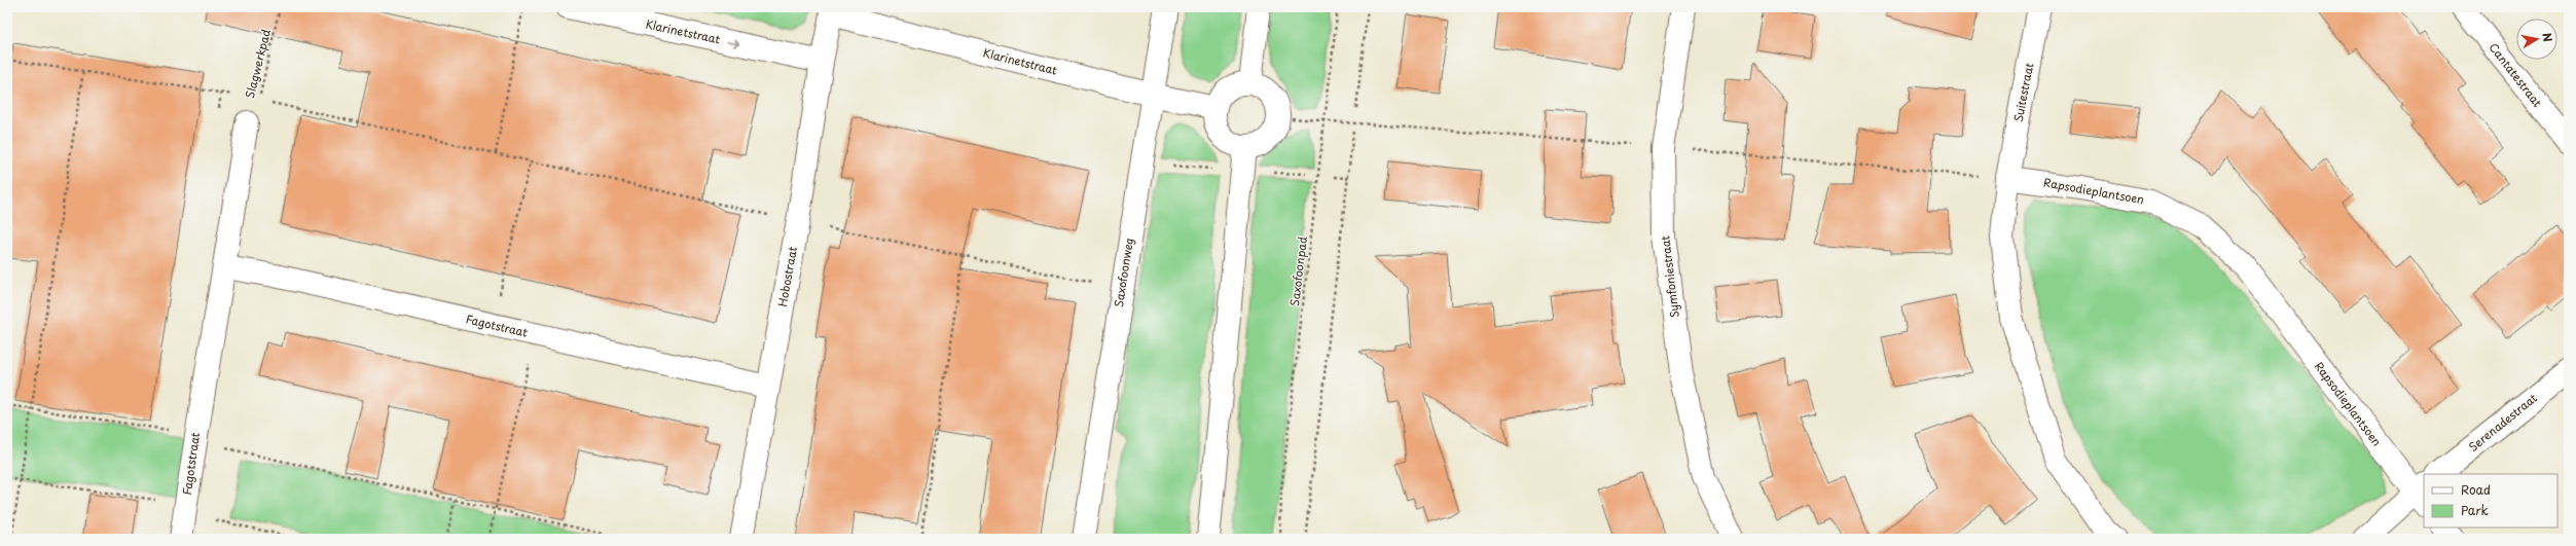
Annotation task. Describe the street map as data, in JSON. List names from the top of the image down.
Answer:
{
  "streets": {
    "street": [
      "Klarinetstraat",
      "Cantatestraat",
      "Suitestraat",
      "Rapsodieplantsoen",
      "Saxofoonweg",
      "Hobostraat",
      "Symfoniestraat",
      "Fagotstraat",
      "Serenadestraat"
    ],
    "path": ["Slagwerkpad", "Saxofoonpad"]
  },
  "crossings": [
    ["Klarinetstraat", "Saxofoonweg"],
    ["Klarinetstraat", "Hobostraat"],
    ["Slagwerkpad", "Fagotstraat"],
    ["Suitestraat", "Rapsodieplantsoen"],
    ["Hobostraat", "Fagotstraat"]
  ],
  "one_way": ["Klarinetstraat"],
  "legend": ["Road", "Park"],
  "north": "right"
}
